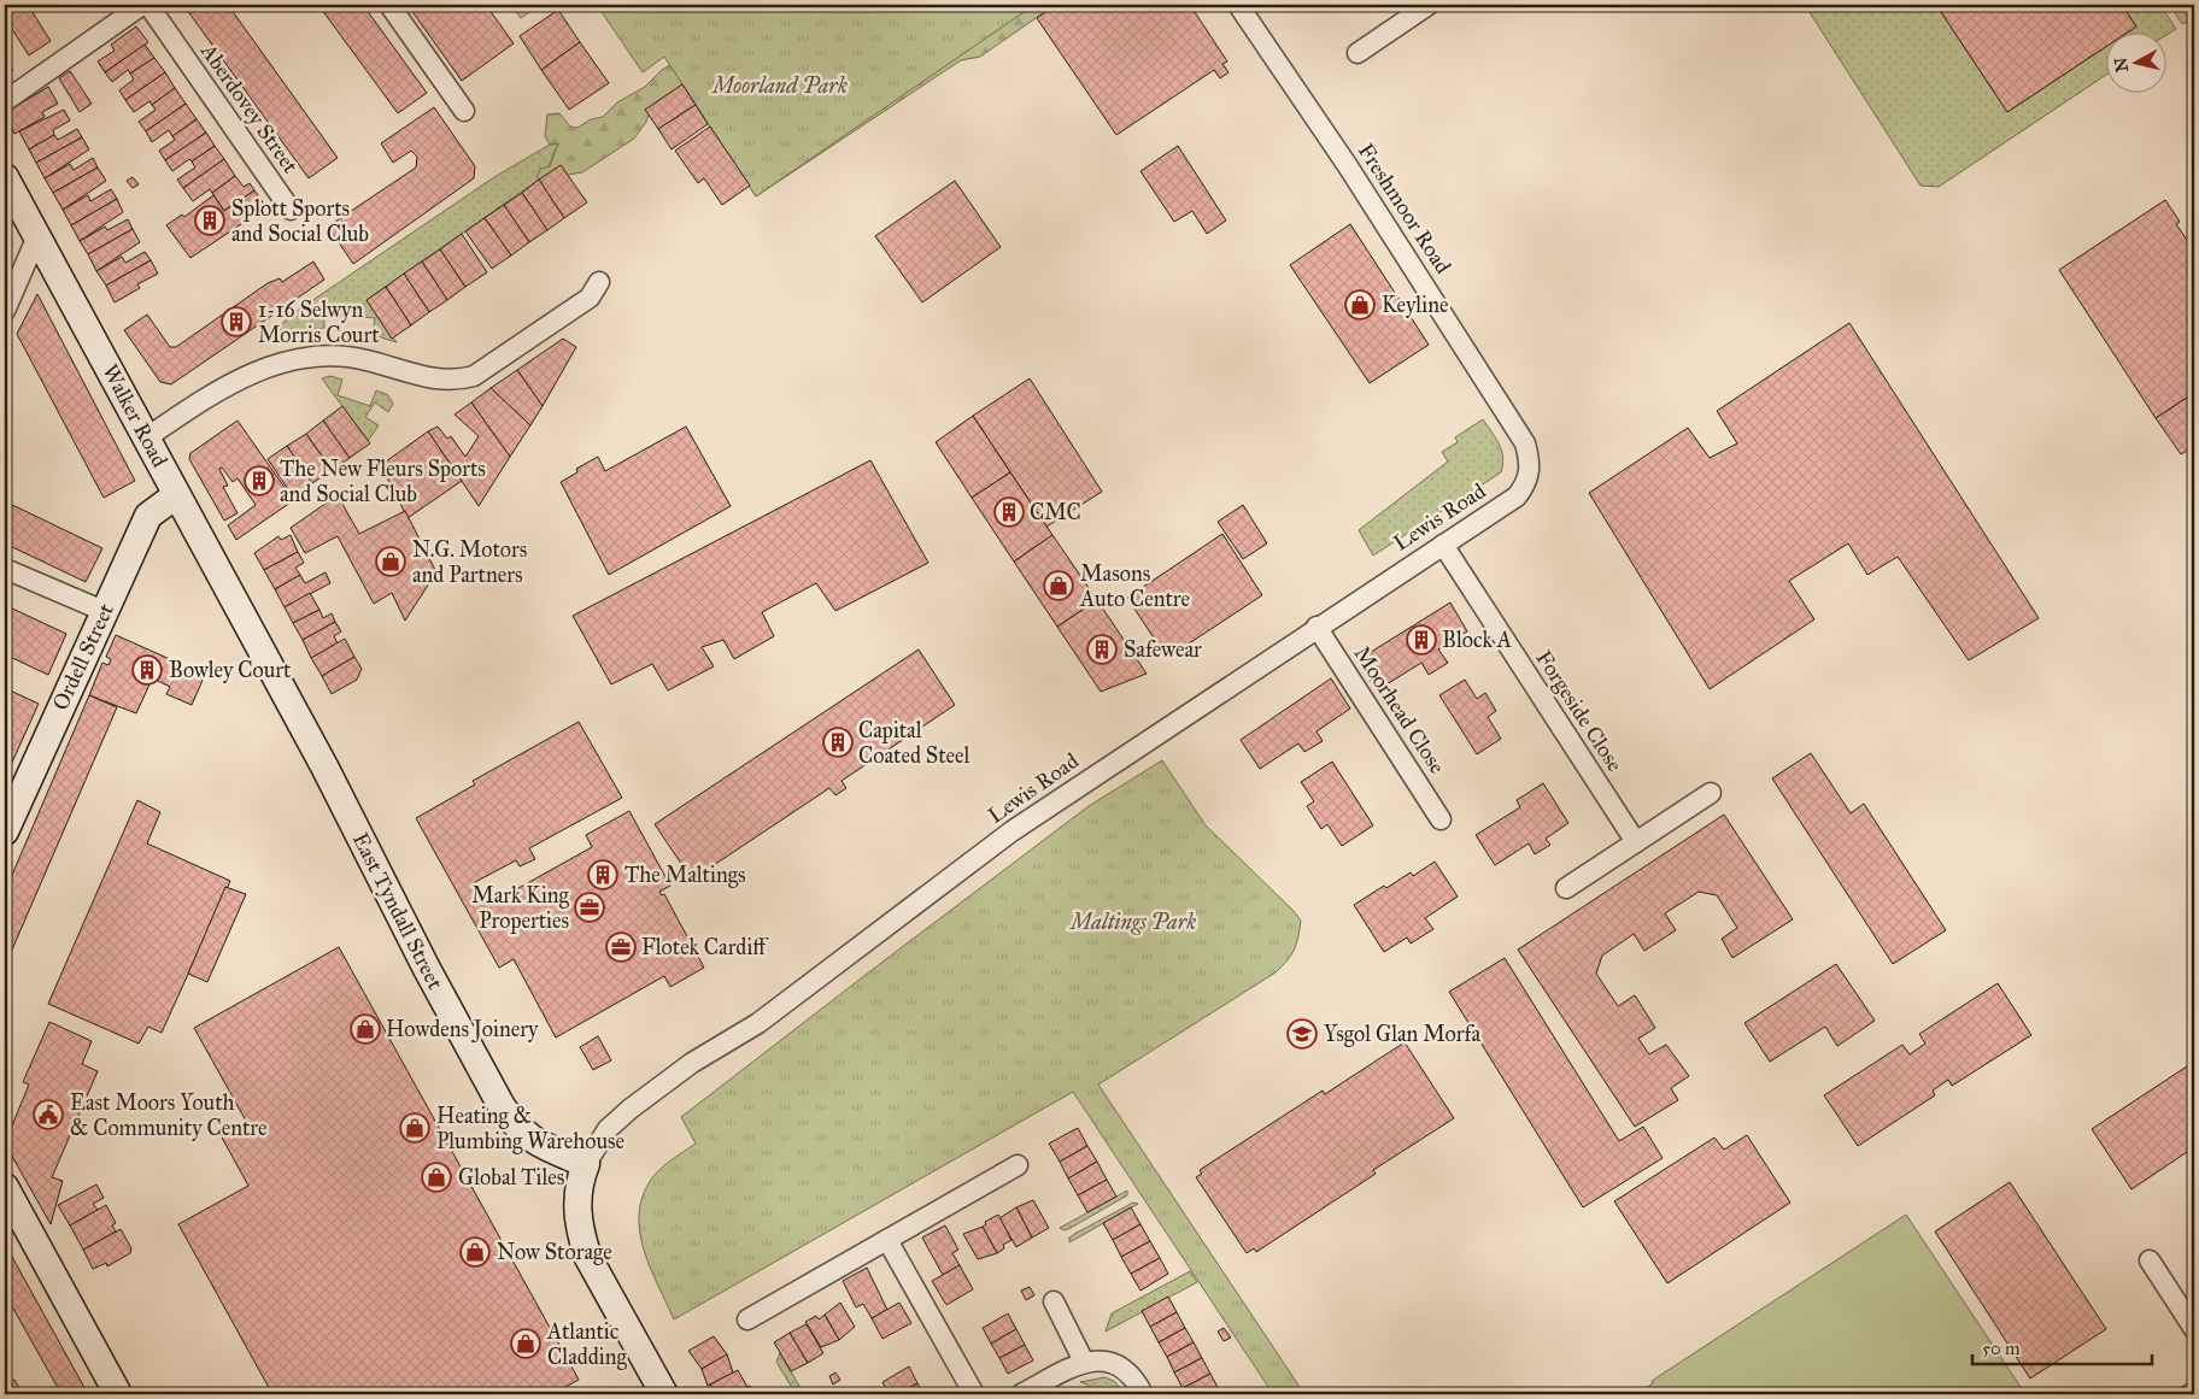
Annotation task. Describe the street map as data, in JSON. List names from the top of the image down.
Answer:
{
  "streets": {
    "street": [
      "Aberdovey Street",
      "Freshmoor Road",
      "Walker Road",
      "Lewis Road",
      "Ordell Street",
      "Moorhead Close",
      "Forgeside Close",
      "East Tyndall Street"
    ]
  },
  "crossings": [
    ["Freshmoor Road", "Lewis Road"],
    ["Walker Road", "Ordell Street"],
    ["Walker Road", "East Tyndall Street"],
    ["Lewis Road", "Moorhead Close"],
    ["Lewis Road", "Forgeside Close"],
    ["Lewis Road", "East Tyndall Street"]
  ],
  "parks": ["Moorland Park", "Maltings Park"],
  "places": {
    "building": [
      "Splott Sports and Social Club",
      "1-16 Selwyn Morris Court",
      "The New Fleurs Sports and Social Club",
      "CMC",
      "Block A",
      "Safewear",
      "Bowley Court",
      "Capital Coated Steel",
      "The Maltings"
    ],
    "shop": [
      "Keyline",
      "N.G. Motors and Partners",
      "Masons Auto Centre",
      "Howdens Joinery",
      "Heating & Plumbing Warehouse",
      "Global Tiles",
      "Now Storage",
      "Atlantic Cladding"
    ],
    "office": ["Mark King Properties", "Flotek Cardiff"],
    "school or university": ["Ysgol Glan Morfa"],
    "public building": ["East Moors Youth & Community Centre"]
  },
  "scale_bar": "50 m",
  "north": "left"
}
